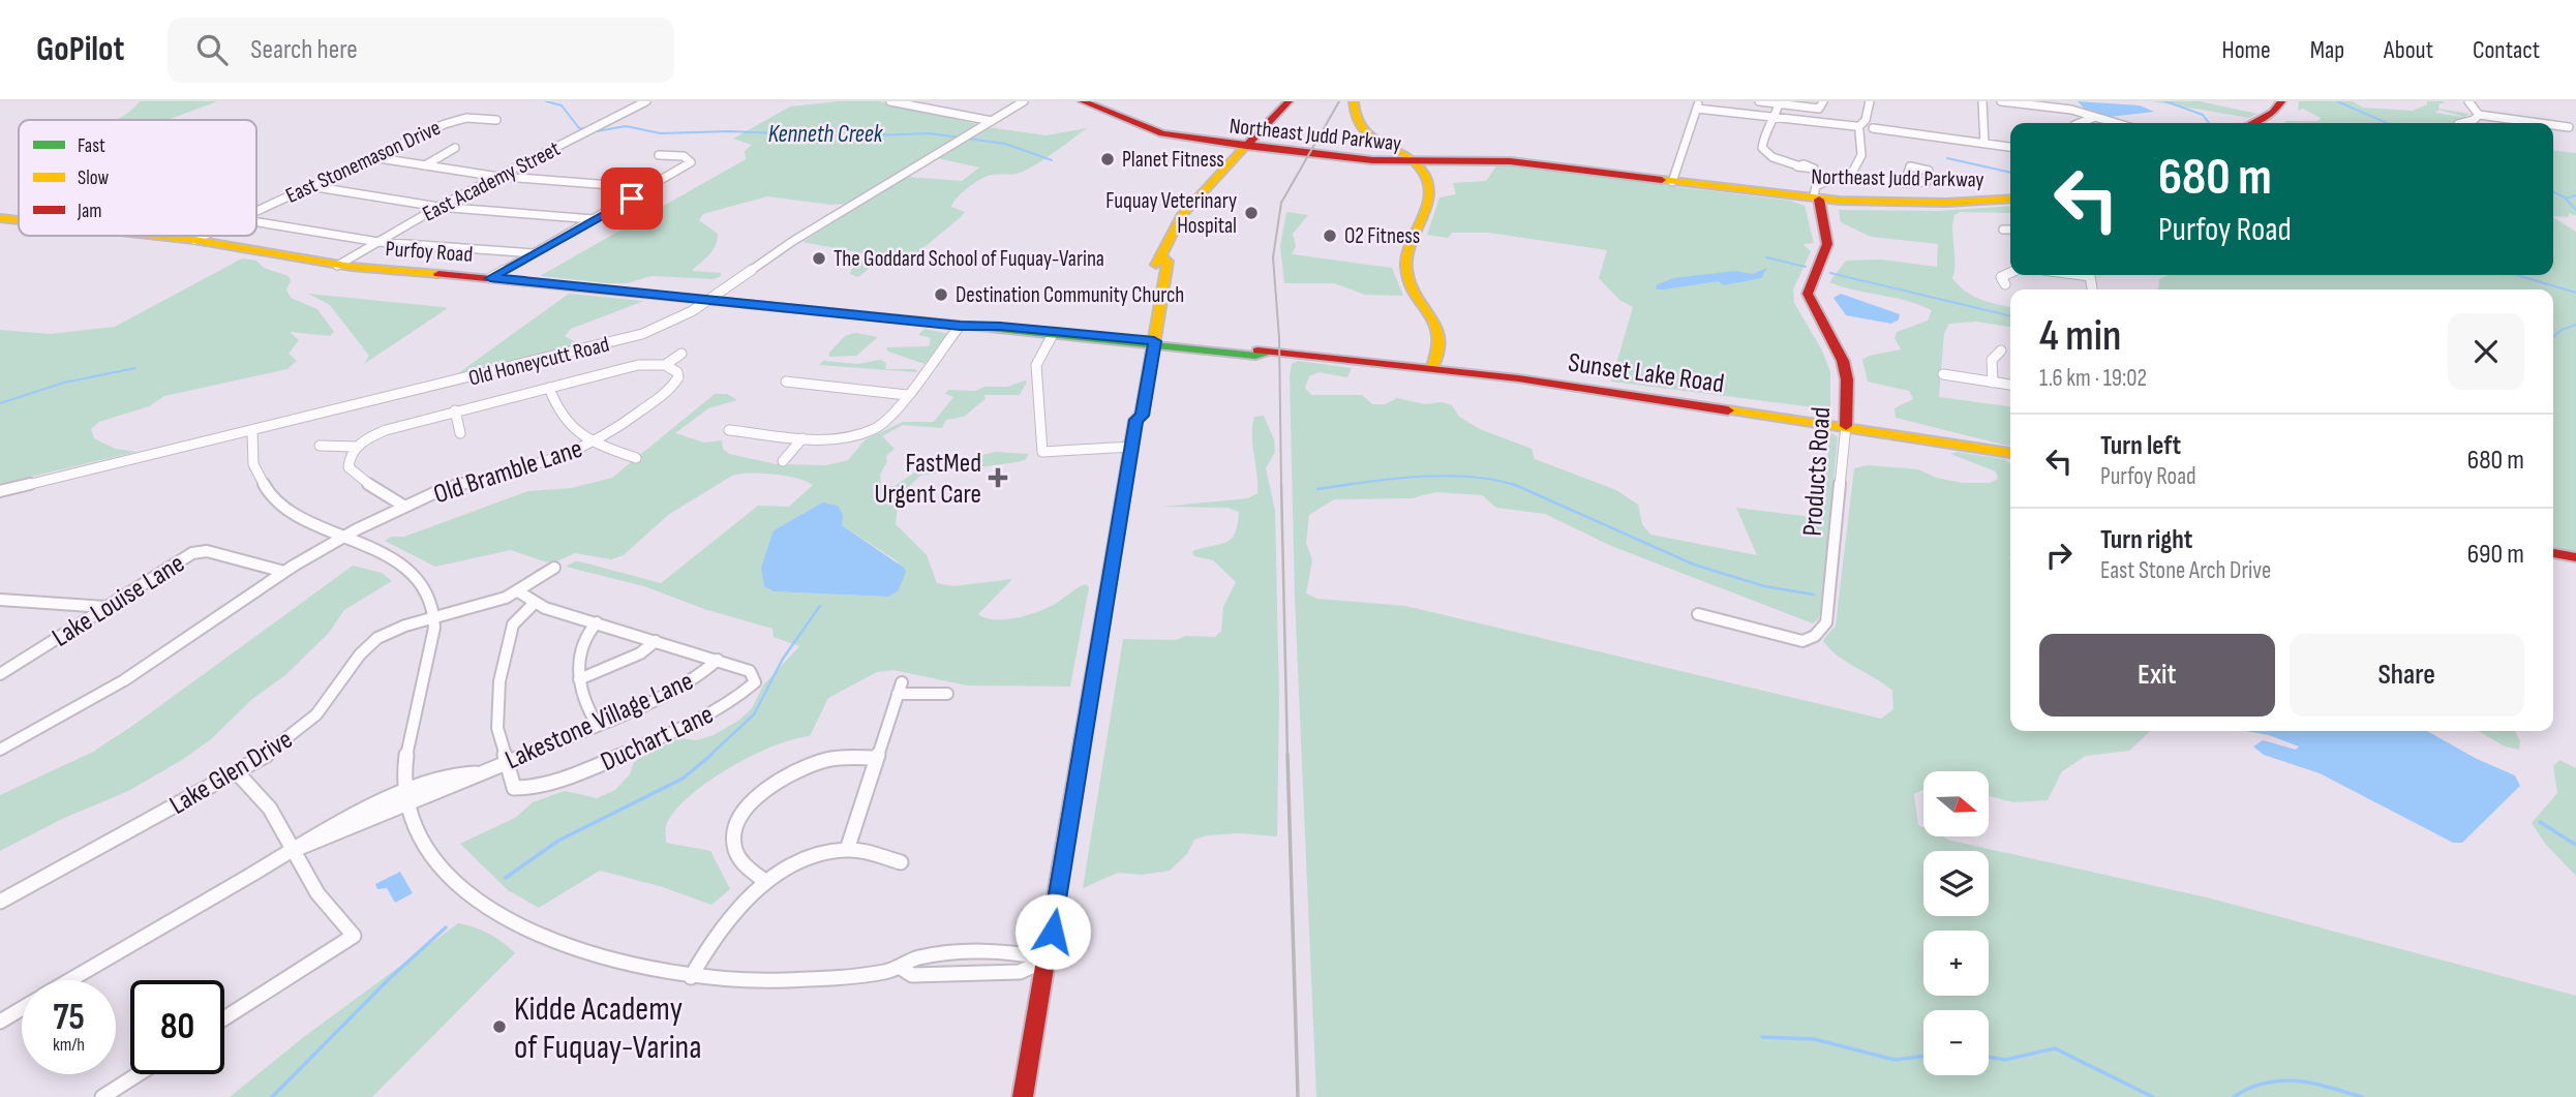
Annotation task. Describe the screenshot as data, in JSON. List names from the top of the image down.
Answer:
{
  "streets": {
    "main road": [
      "Northeast Judd Parkway",
      "Purfoy Road",
      "Sunset Lake Road",
      "Products Road"
    ],
    "street": [
      "East Stonemason Drive",
      "East Academy Street",
      "Old Honeycutt Road",
      "Old Bramble Lane",
      "Lake Louise Lane",
      "Lakestone Village Lane",
      "Duchart Lane",
      "Lake Glen Drive"
    ]
  },
  "crossings": [
    ["Northeast Judd Parkway", "Products Road"],
    ["East Stonemason Drive", "Purfoy Road"],
    ["East Academy Street", "Purfoy Road"],
    ["Purfoy Road", "Old Honeycutt Road"],
    ["Purfoy Road", "Sunset Lake Road"],
    ["Sunset Lake Road", "Products Road"],
    ["Old Bramble Lane", "Lake Louise Lane"],
    ["Lakestone Village Lane", "Duchart Lane"],
    ["Duchart Lane", "Lake Glen Drive"]
  ],
  "water": ["Kenneth Creek"],
  "places": {
    "other": [
      "Planet Fitness",
      "Fuquay Veterinary Hospital",
      "O2 Fitness",
      "The Goddard School of Fuquay-Varina",
      "Destination Community Church",
      "Kidde Academy of Fuquay-Varina"
    ],
    "health": ["FastMed Urgent Care"]
  },
  "legend": ["Fast", "Slow", "Jam"],
  "north": "right",
  "page": {
    "header": "GoPilot",
    "search": "Search here",
    "nav": [
      "Home",
      "Map",
      "About",
      "Contact"
    ],
    "turn": ["680 m", "Purfoy Road"],
    "heading": ["4 min", "1.6 km · 19:02"],
    "list": [
      {
        "name": "Turn left",
        "note": "Purfoy Road",
        "value": "680 m"
      },
      {
        "name": "Turn right",
        "note": "East Stone Arch Drive",
        "value": "690 m"
      }
    ],
    "buttons": ["Exit", "Share"],
    "map_buttons": ["+", "−"],
    "speed": "75 km/h",
    "limit": "80"
  }
}
